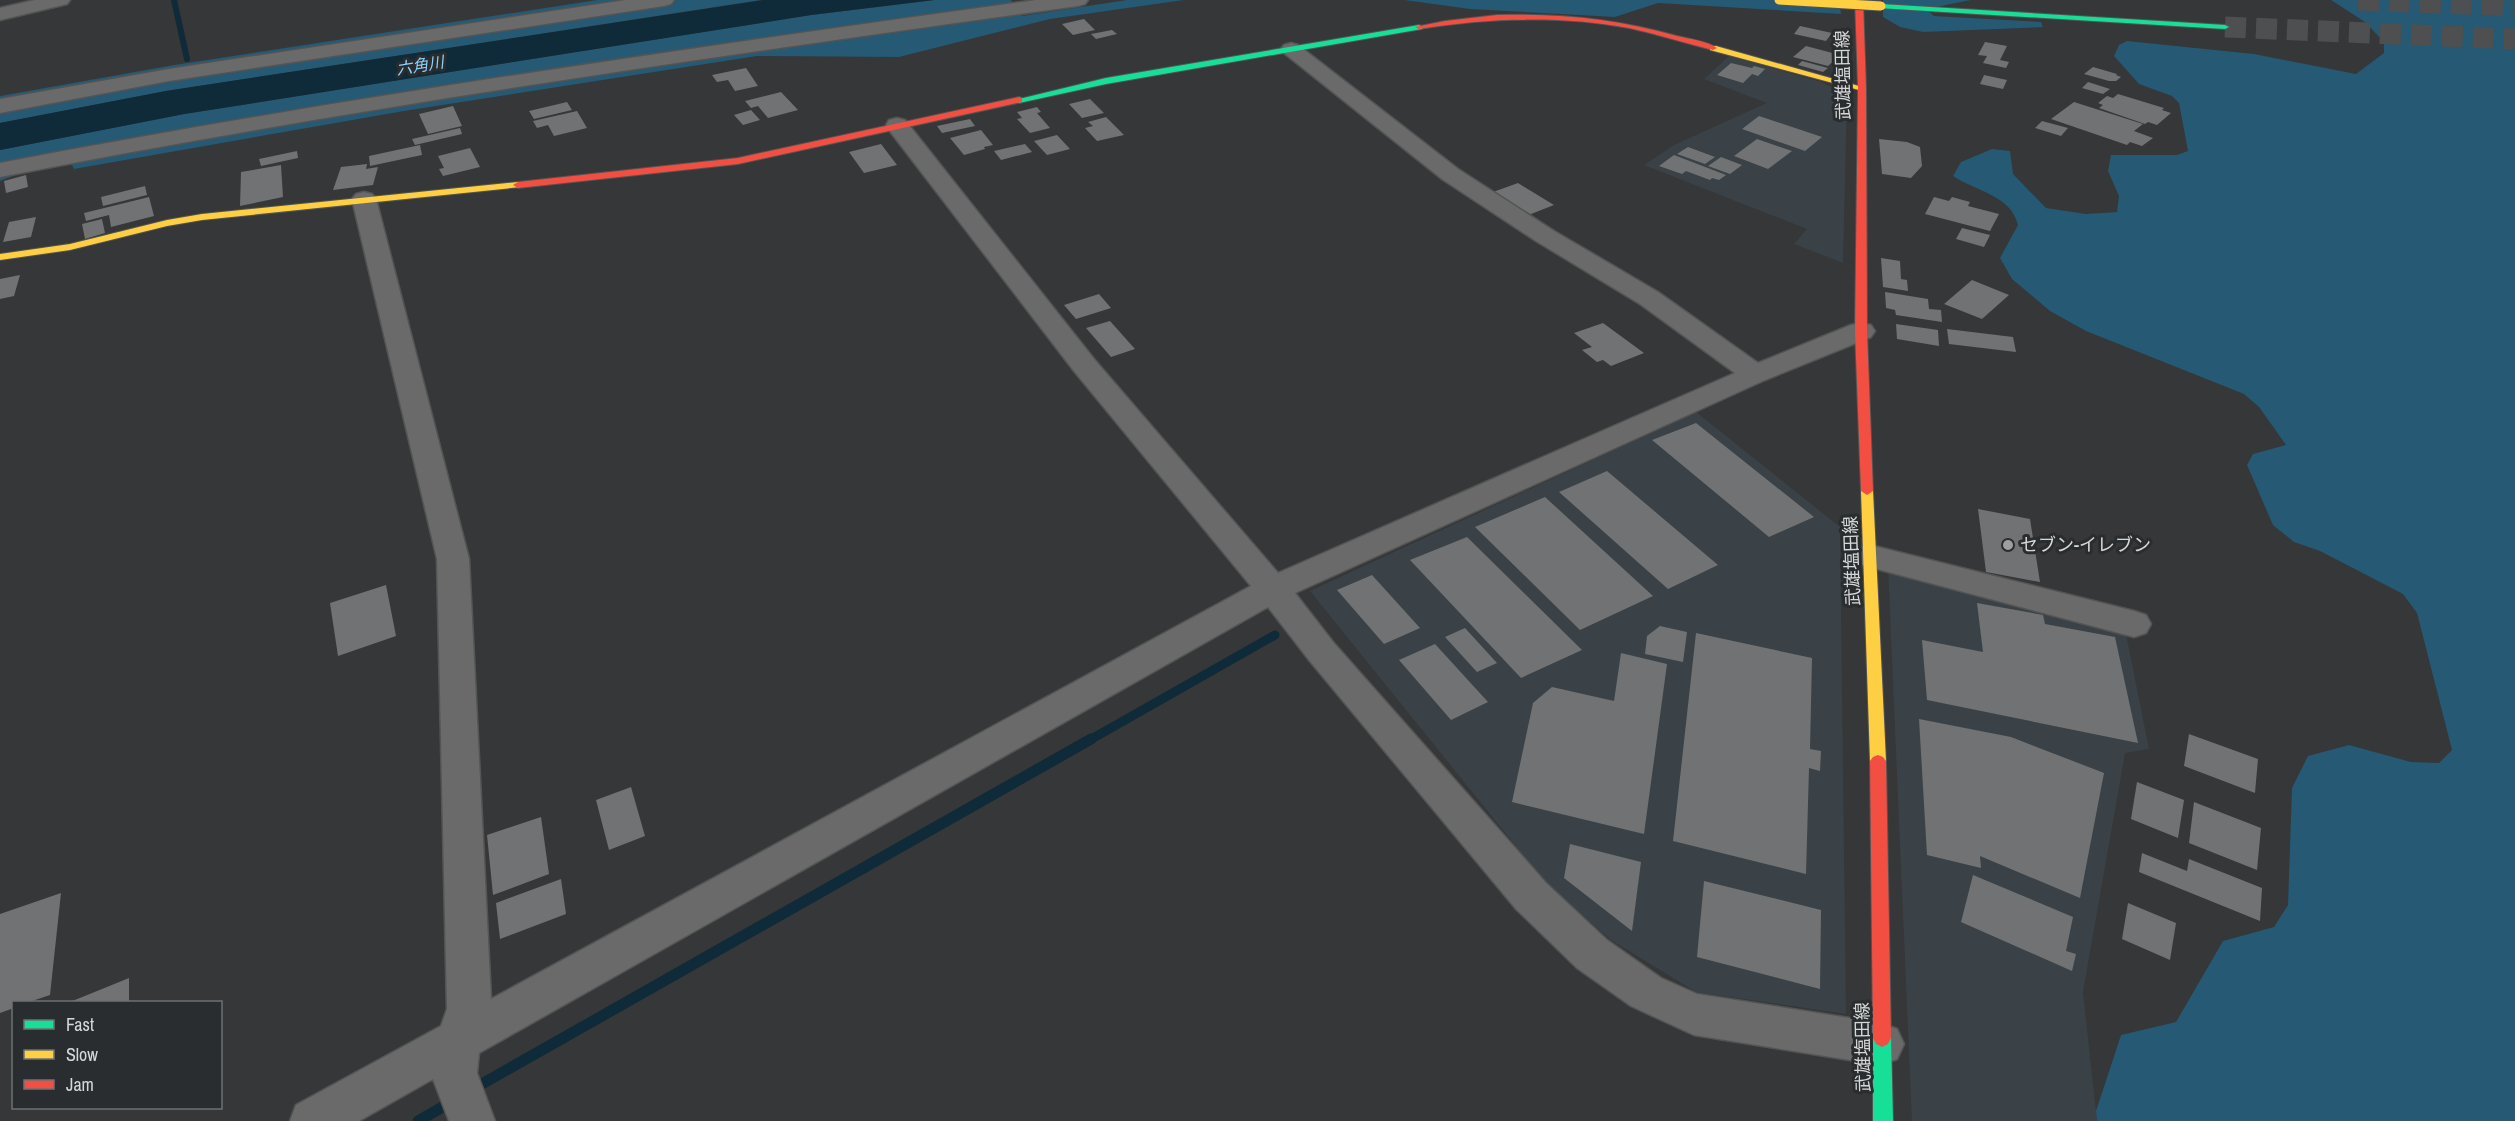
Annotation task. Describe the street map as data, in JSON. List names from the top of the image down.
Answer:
{
  "streets": {
    "main road": ["武雄塩田線"]
  },
  "water": ["六角川"],
  "places": ["セブン-イレブン"],
  "legend": ["Fast", "Slow", "Jam"]
}
